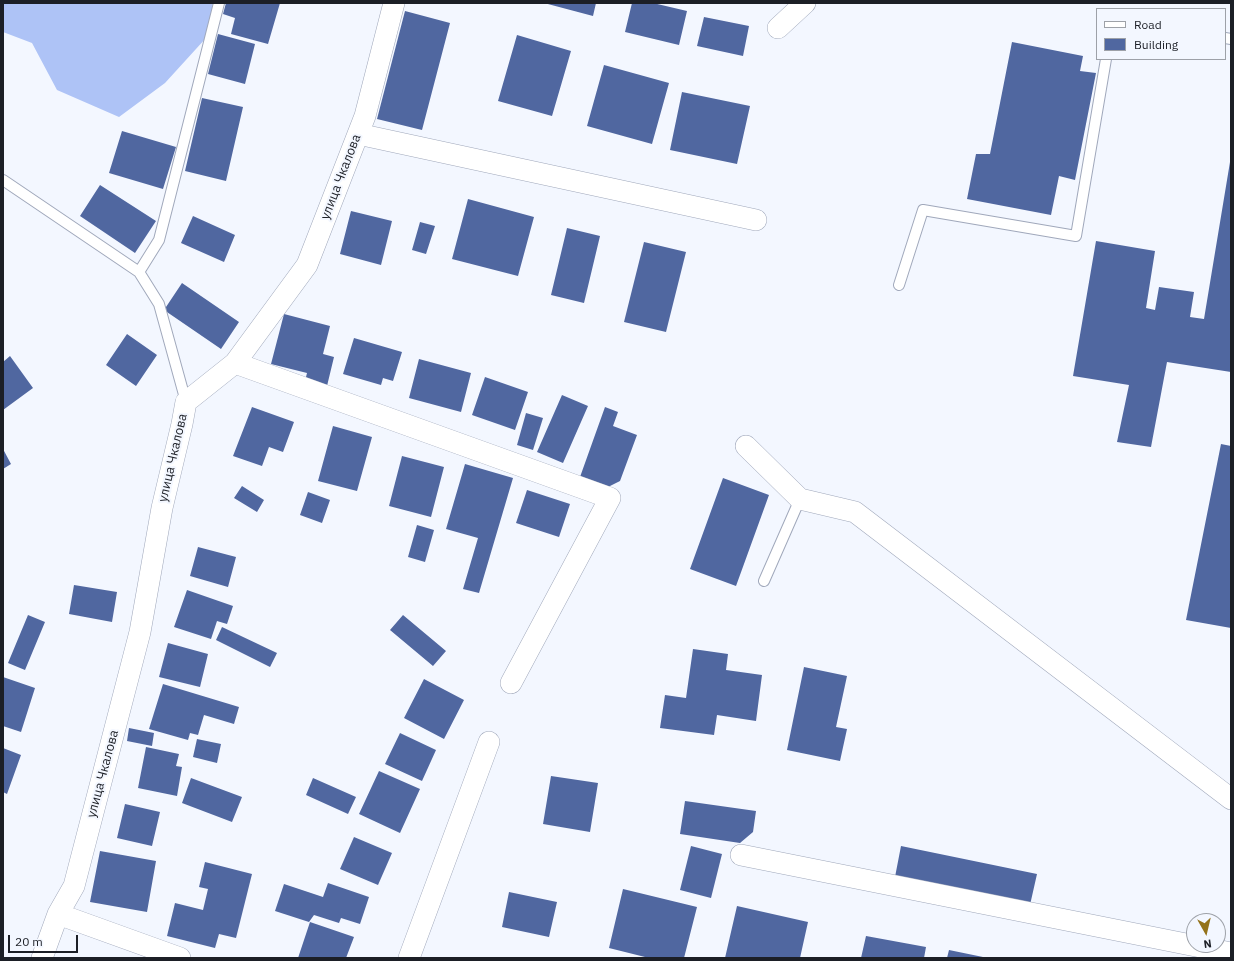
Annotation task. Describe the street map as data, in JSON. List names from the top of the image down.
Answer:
{
  "streets": {
    "street": ["улица Чкалова"]
  },
  "legend": ["Road", "Building"],
  "scale_bar": "20 m",
  "north": "bottom"
}
